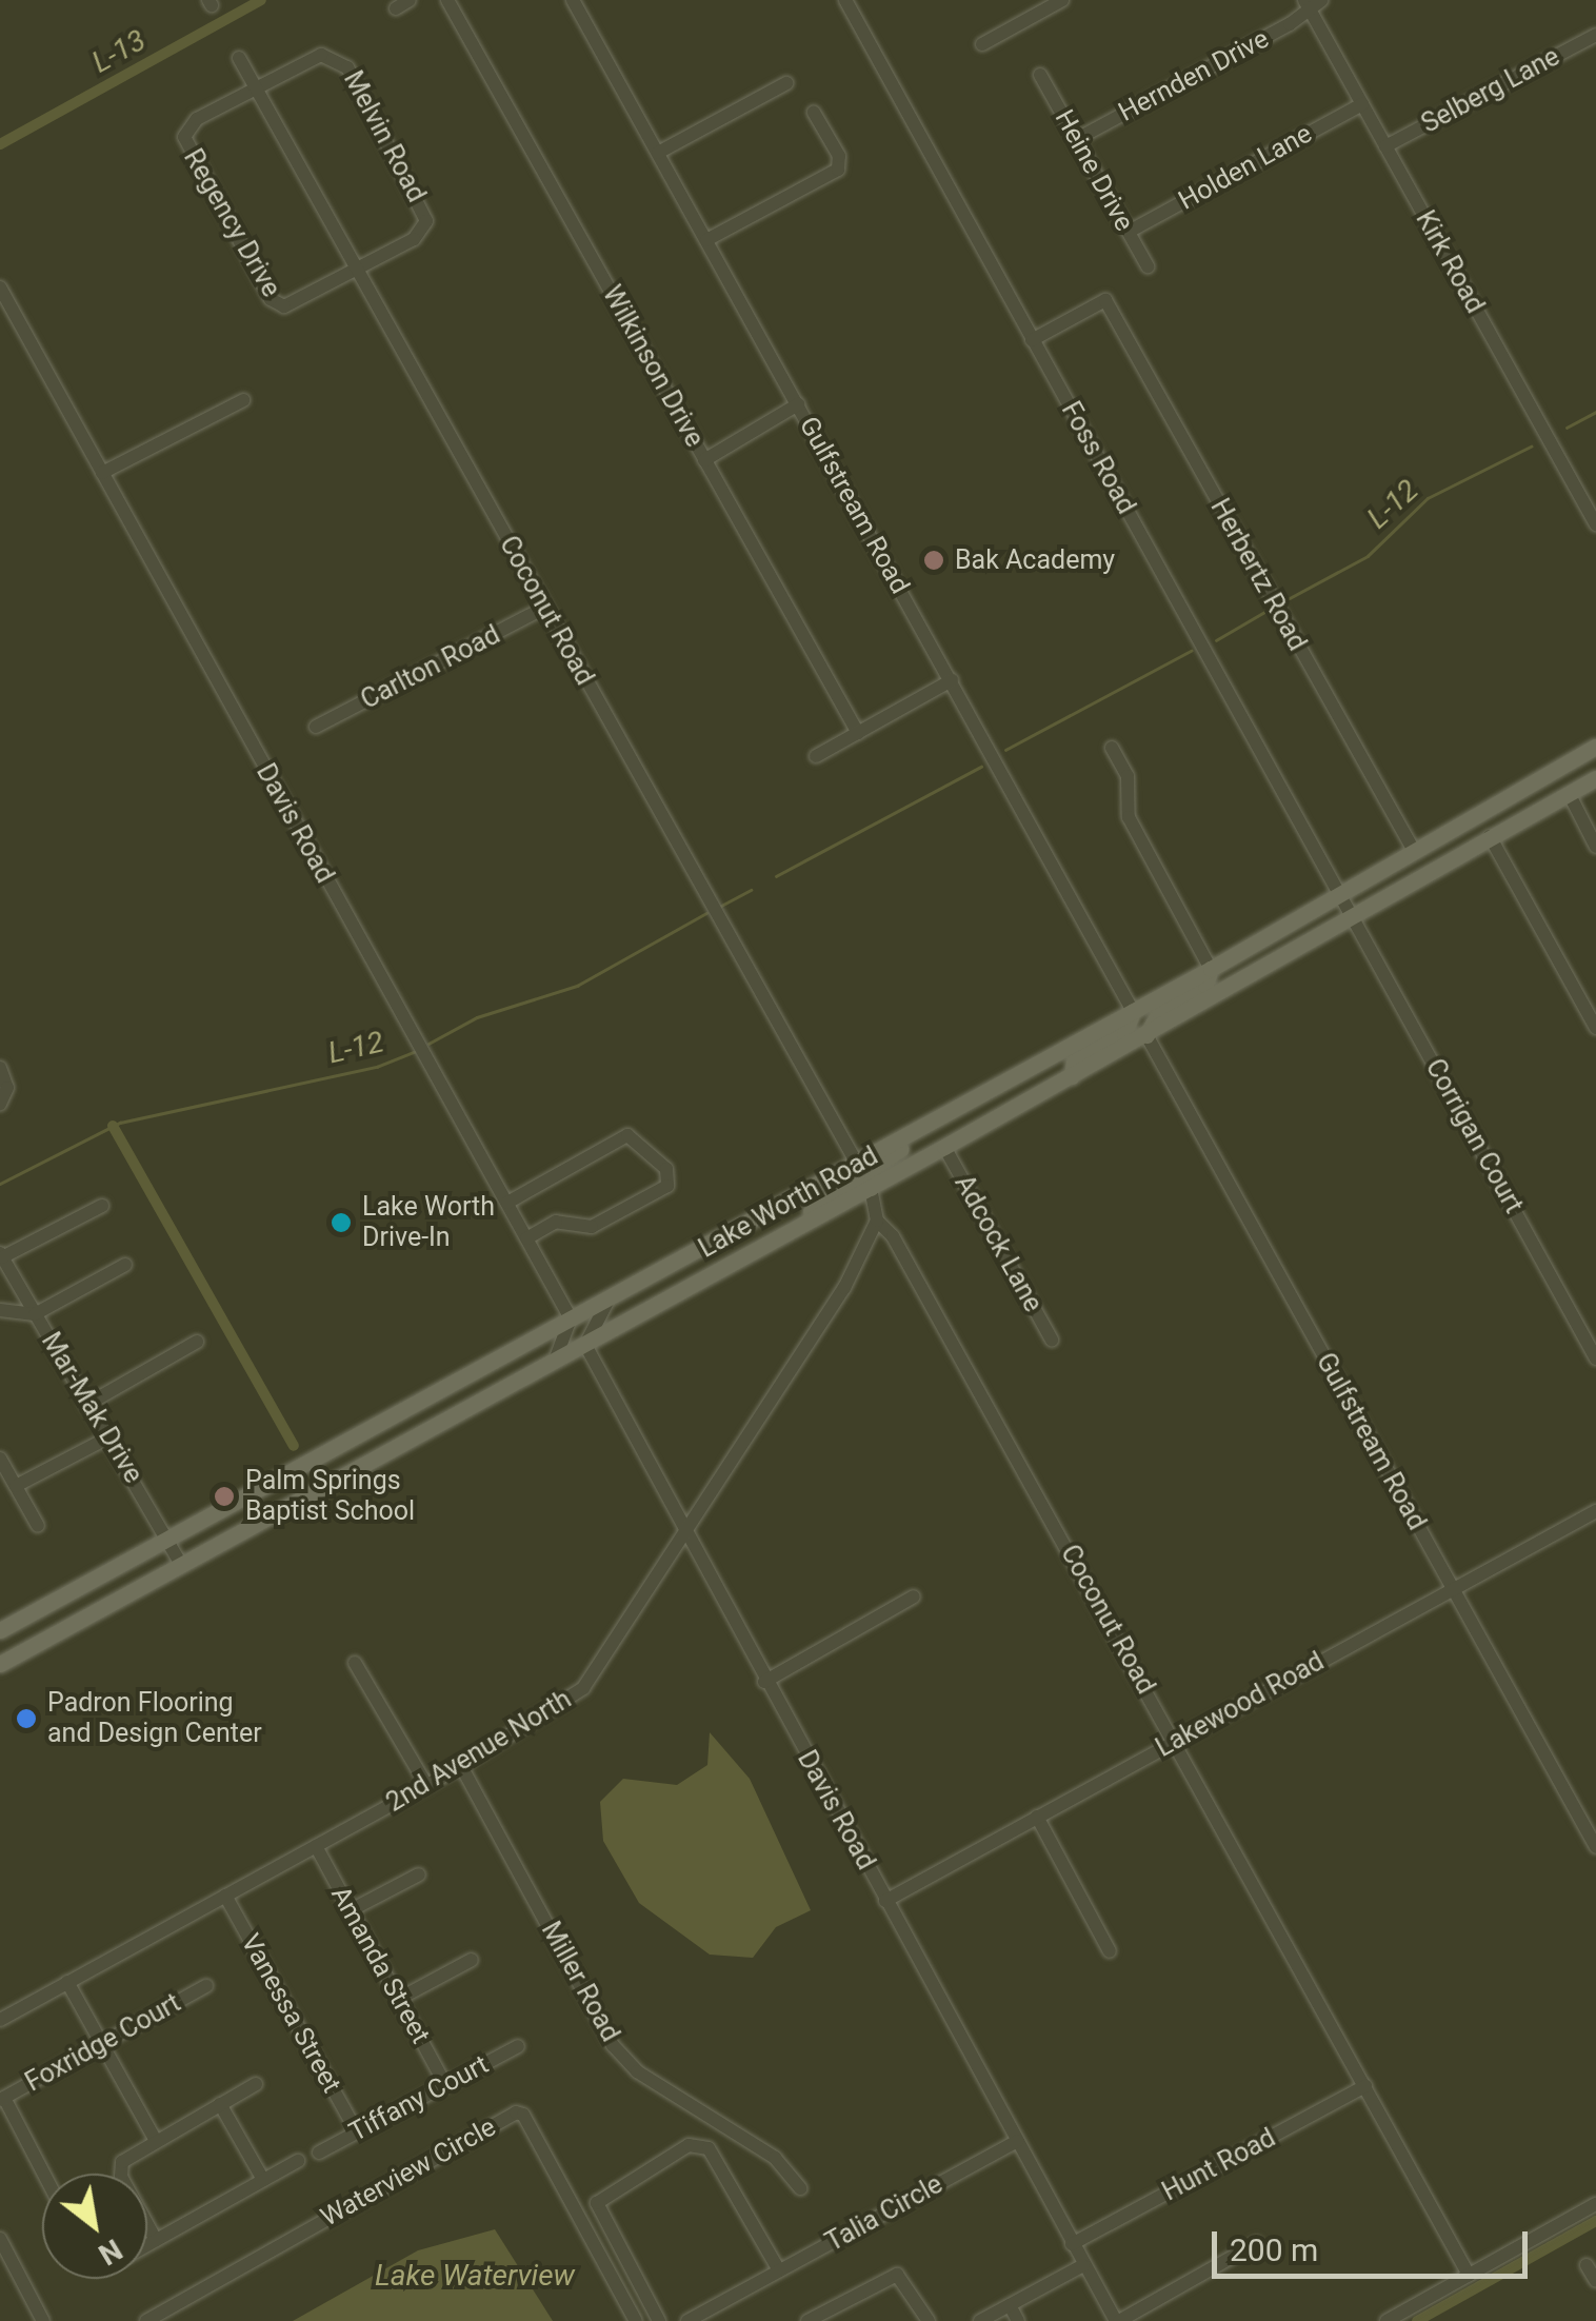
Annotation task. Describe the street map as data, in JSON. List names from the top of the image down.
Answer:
{
  "streets": {
    "main road": ["Lake Worth Road"],
    "street": [
      "Hernden Drive",
      "Selberg Lane",
      "Melvin Road",
      "Holden Lane",
      "Heine Drive",
      "Regency Drive",
      "Kirk Road",
      "Wilkinson Drive",
      "Foss Road",
      "Gulfstream Road",
      "Herbertz Road",
      "Coconut Road",
      "Carlton Road",
      "Davis Road",
      "Corrigan Court",
      "Adcock Lane",
      "Mar-Mak Drive",
      "Lakewood Road",
      "2nd Avenue North",
      "Amanda Street",
      "Miller Road",
      "Vanessa Street",
      "Foxridge Court",
      "Tiffany Court",
      "Hunt Road",
      "Waterview Circle",
      "Talia Circle"
    ]
  },
  "crossings": [
    ["Hernden Drive", "Heine Drive"],
    ["Hernden Drive", "Kirk Road"],
    ["Selberg Lane", "Kirk Road"],
    ["Melvin Road", "Regency Drive"],
    ["Melvin Road", "Coconut Road"],
    ["Holden Lane", "Heine Drive"],
    ["Holden Lane", "Kirk Road"],
    ["Regency Drive", "Coconut Road"],
    ["Foss Road", "Herbertz Road"],
    ["Foss Road", "Corrigan Court"],
    ["Foss Road", "Lake Worth Road"],
    ["Gulfstream Road", "Lake Worth Road"],
    ["Gulfstream Road", "Lakewood Road"],
    ["Herbertz Road", "Lake Worth Road"],
    ["Coconut Road", "Carlton Road"],
    ["Coconut Road", "Lake Worth Road"],
    ["Coconut Road", "Lakewood Road"],
    ["Coconut Road", "2nd Avenue North"],
    ["Coconut Road", "Hunt Road"],
    ["Davis Road", "Lake Worth Road"],
    ["Davis Road", "Lakewood Road"],
    ["Davis Road", "2nd Avenue North"],
    ["Davis Road", "Hunt Road"],
    ["Davis Road", "Talia Circle"],
    ["Corrigan Court", "Lake Worth Road"],
    ["Lake Worth Road", "Adcock Lane"],
    ["Lake Worth Road", "Mar-Mak Drive"],
    ["2nd Avenue North", "Amanda Street"],
    ["2nd Avenue North", "Miller Road"],
    ["2nd Avenue North", "Vanessa Street"],
    ["Amanda Street", "Tiffany Court"],
    ["Vanessa Street", "Tiffany Court"]
  ],
  "water": ["L-13", "L-12", "Lake Waterview"],
  "places": [
    "Bak Academy",
    "Lake Worth Drive-In",
    "Palm Springs Baptist School",
    "Padron Flooring and Design Center"
  ],
  "scale_bar": "200 m",
  "north": "bottom right"
}
